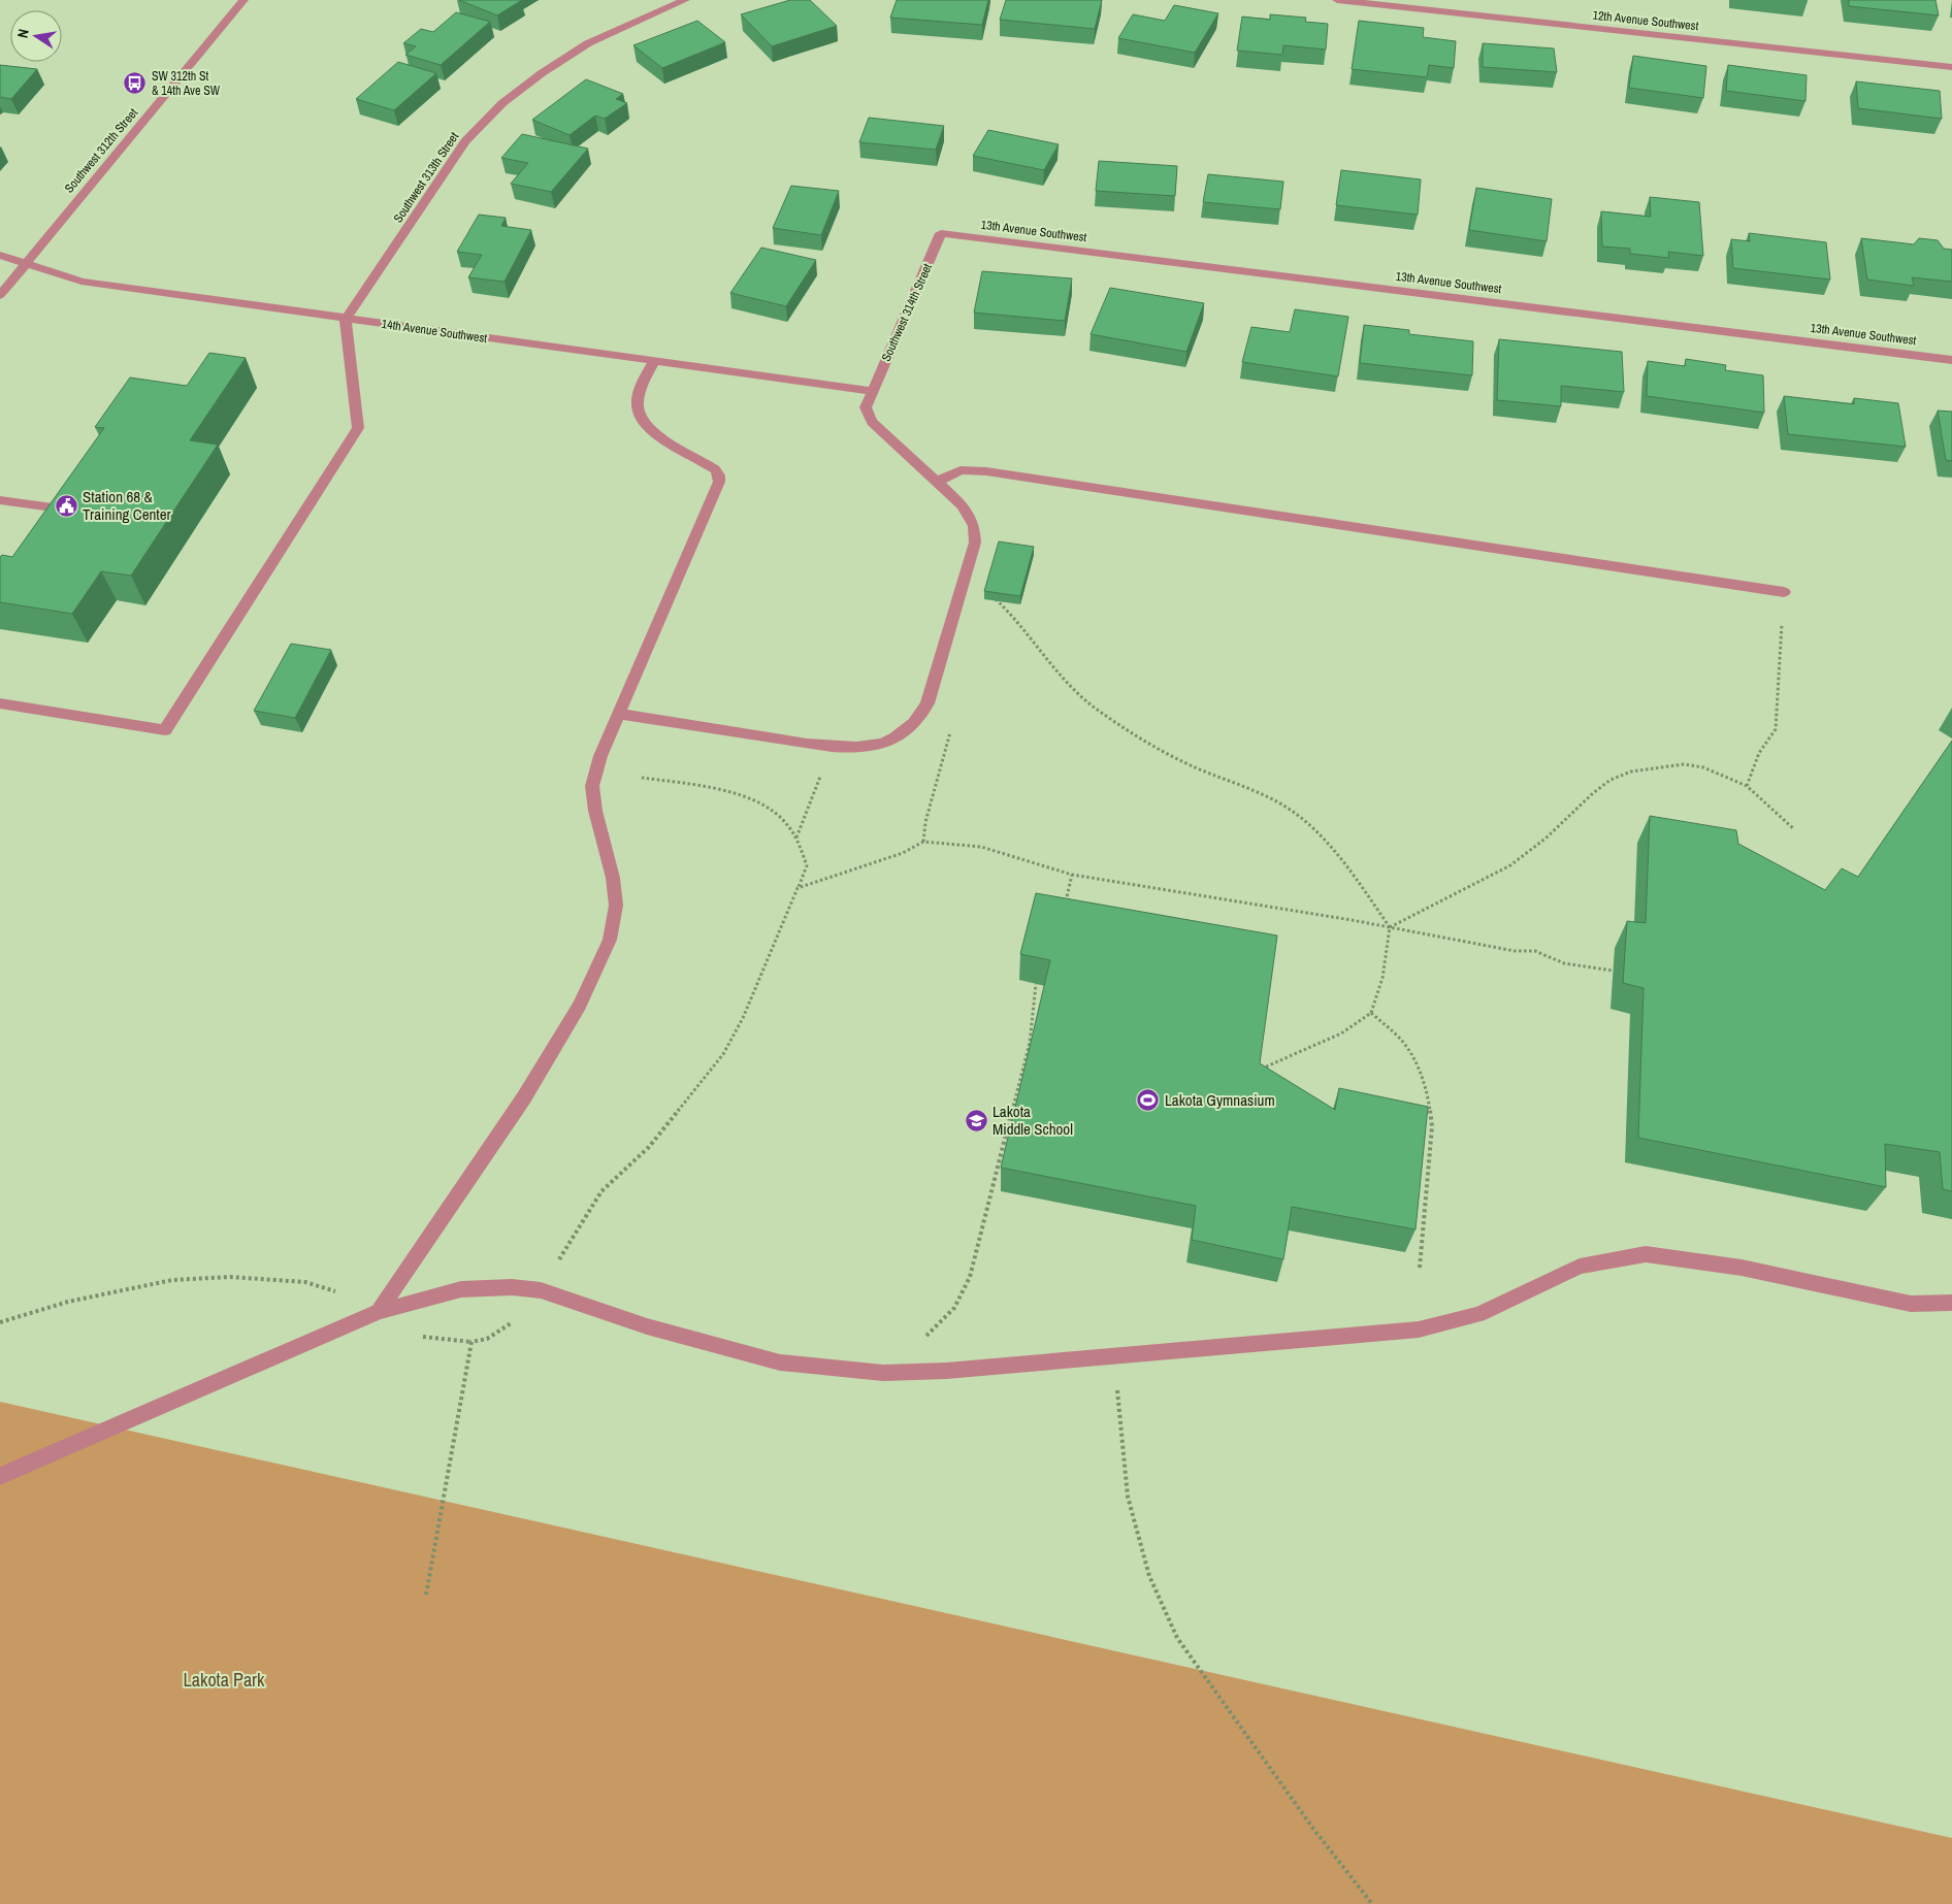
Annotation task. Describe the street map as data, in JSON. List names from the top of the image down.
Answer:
{
  "streets": {
    "street": [
      "12th Avenue Southwest",
      "Southwest 312th Street",
      "Southwest 313th Street",
      "13th Avenue Southwest",
      "Southwest 314th Street",
      "14th Avenue Southwest"
    ]
  },
  "crossings": [
    ["Southwest 312th Street", "14th Avenue Southwest"],
    ["Southwest 313th Street", "14th Avenue Southwest"],
    ["13th Avenue Southwest", "Southwest 314th Street"],
    ["Southwest 314th Street", "14th Avenue Southwest"]
  ],
  "parks": ["Lakota Park"],
  "places": {
    "bus stop": ["SW 312th St & 14th Ave SW"],
    "public building": ["Station 68 & Training Center"],
    "sports": ["Lakota Gymnasium"],
    "school or university": ["Lakota Middle School"]
  },
  "north": "left"
}
